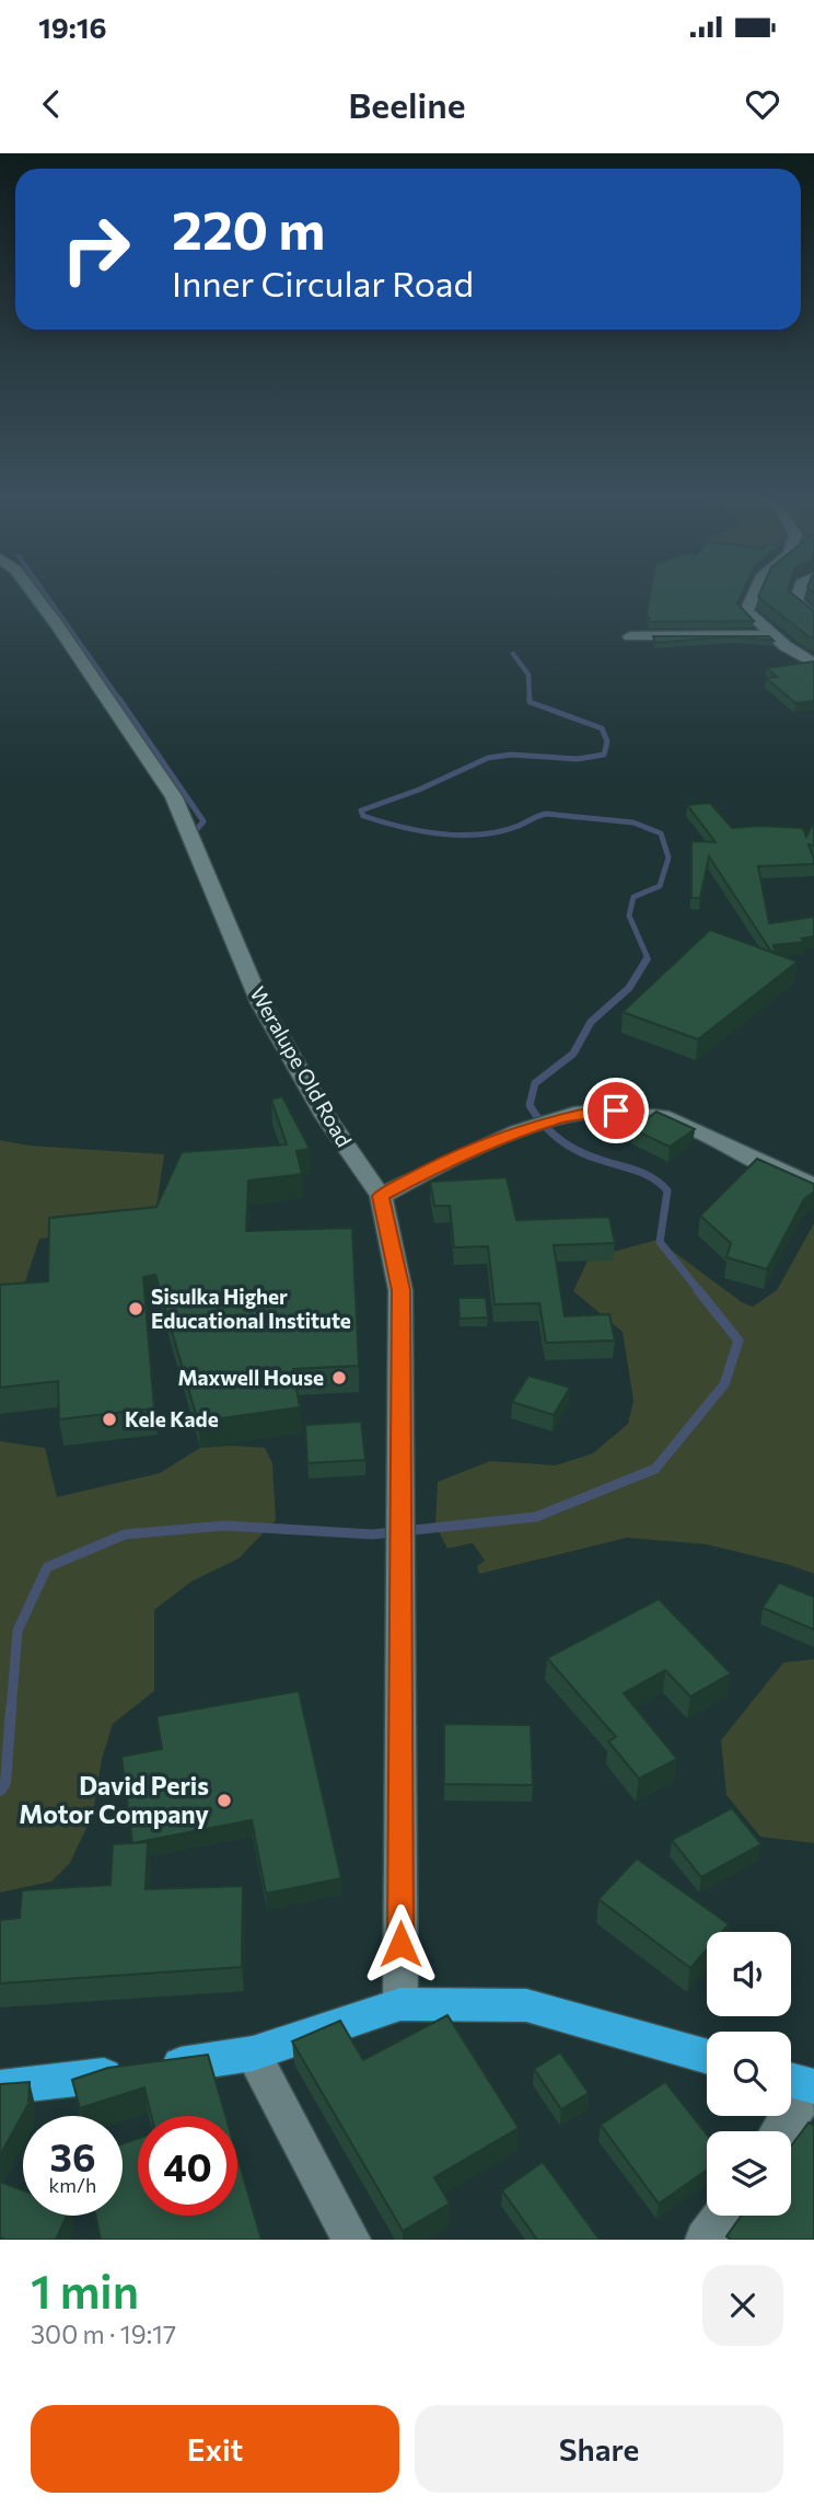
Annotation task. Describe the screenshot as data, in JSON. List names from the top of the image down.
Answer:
{
  "streets": {
    "street": ["Weralupe Old Road"]
  },
  "places": [
    "Sisulka Higher Educational Institute",
    "Maxwell House",
    "Kele Kade",
    "David Peris Motor Company"
  ],
  "page": {
    "status": "19:16",
    "header": "Beeline",
    "turn": ["220 m", "Inner Circular Road"],
    "speed": "36 km/h",
    "limit": "40",
    "heading": ["1 min", "300 m · 19:17"],
    "buttons": ["Exit", "Share"]
  }
}
